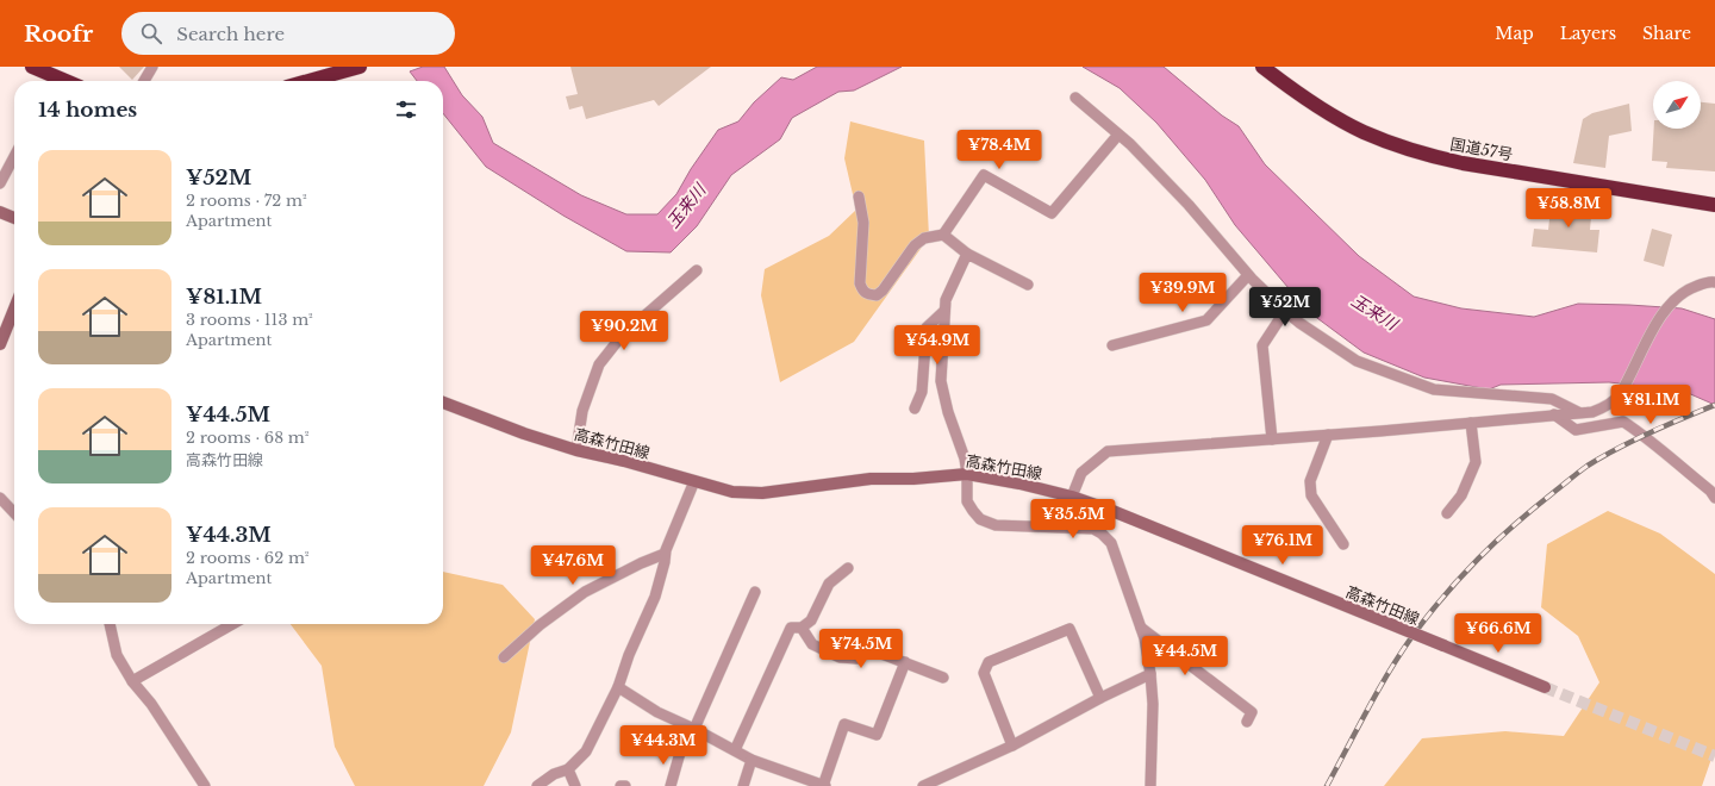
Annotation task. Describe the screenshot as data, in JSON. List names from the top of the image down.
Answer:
{
  "streets": {
    "highway": ["国道57号"],
    "main road": ["高森竹田線"]
  },
  "water": ["玉来川"],
  "north": "top right",
  "page": {
    "header": "Roofr",
    "search": "Search here",
    "nav": ["Map", "Layers", "Share"],
    "heading": "14 homes",
    "price": [
      "¥78.4M",
      "¥58.8M",
      "¥39.9M",
      "¥52M",
      "¥90.2M",
      "¥54.9M",
      "¥81.1M",
      "¥35.5M",
      "¥76.1M",
      "¥47.6M",
      "¥66.6M",
      "¥74.5M",
      "¥44.5M",
      "¥44.3M"
    ],
    "list": [
      {
        "name": "¥52M",
        "note": "2 rooms · 72 m² · Apartment"
      },
      {
        "name": "¥81.1M",
        "note": "3 rooms · 113 m² · Apartment"
      },
      {
        "name": "¥44.5M",
        "note": "2 rooms · 68 m² · 高森竹田線"
      },
      {
        "name": "¥44.3M",
        "note": "2 rooms · 62 m² · Apartment"
      }
    ]
  }
}
